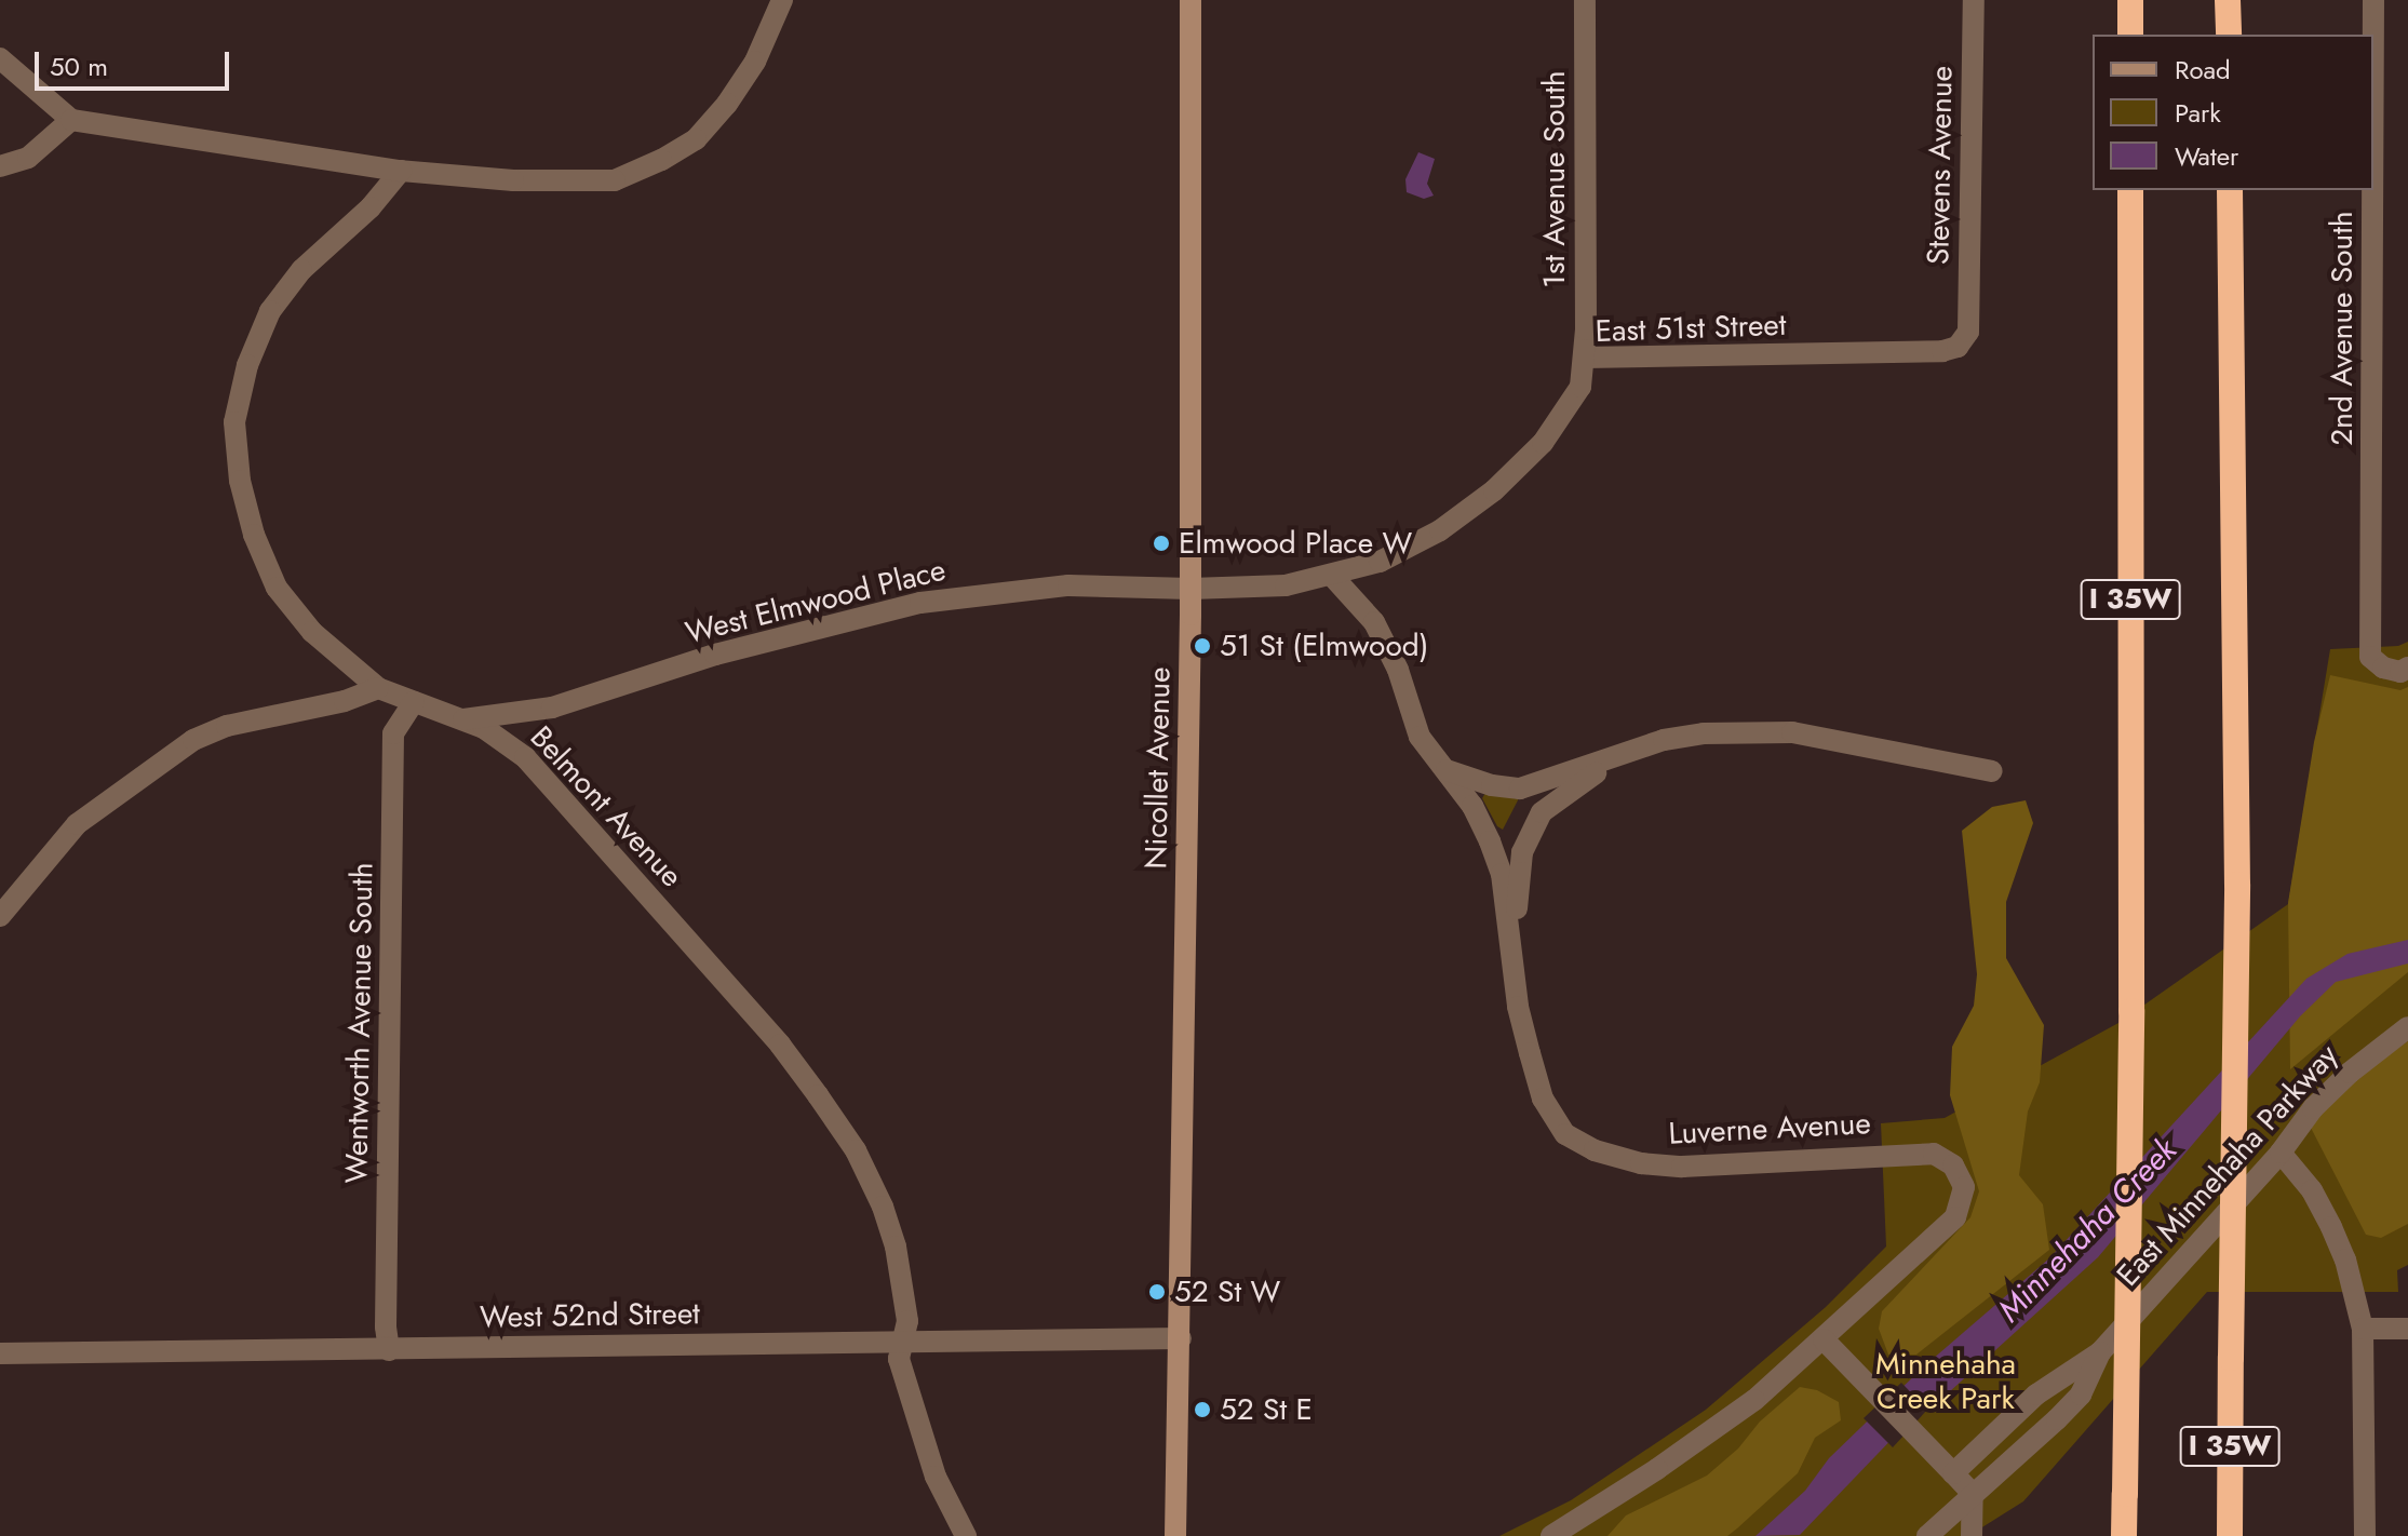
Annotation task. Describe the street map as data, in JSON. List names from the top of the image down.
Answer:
{
  "streets": {
    "highway": ["I 35W"],
    "main road": ["Nicollet Avenue"],
    "street": [
      "Stevens Avenue",
      "1st Avenue South",
      "East 51st Street",
      "2nd Avenue South",
      "West Elmwood Place",
      "Belmont Avenue",
      "Wentworth Avenue South",
      "Luverne Avenue",
      "East Minnehaha Parkway",
      "West 52nd Street"
    ]
  },
  "crossings": [
    ["Stevens Avenue", "East 51st Street"],
    ["1st Avenue South", "East 51st Street"],
    ["East 51st Street", "West Elmwood Place"],
    ["East 51st Street", "Nicollet Avenue"],
    ["East 51st Street", "Luverne Avenue"],
    ["West Elmwood Place", "Nicollet Avenue"],
    ["West Elmwood Place", "Belmont Avenue"],
    ["Nicollet Avenue", "West 52nd Street"],
    ["Belmont Avenue", "Wentworth Avenue South"],
    ["Belmont Avenue", "West 52nd Street"],
    ["Wentworth Avenue South", "West 52nd Street"]
  ],
  "water": ["Minnehaha Creek"],
  "parks": ["Minnehaha Creek Park"],
  "places": [
    "Elmwood Place W",
    "51 St (Elmwood)",
    "52 St W",
    "52 St E"
  ],
  "legend": ["Road", "Park", "Water"],
  "scale_bar": "50 m"
}
